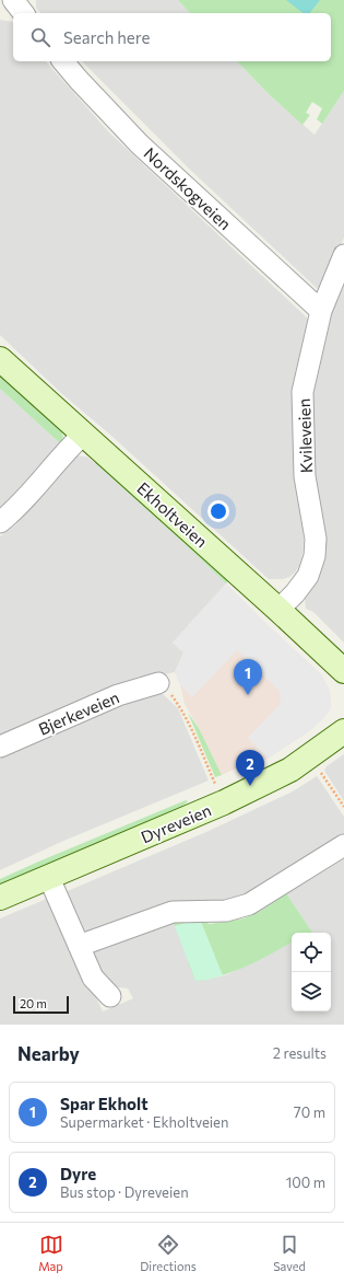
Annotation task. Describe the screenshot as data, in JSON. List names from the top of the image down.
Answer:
{
  "streets": {
    "street": [
      "Nordskogveien",
      "Kvileveien",
      "Ekholtveien",
      "Bjerkeveien",
      "Dyreveien"
    ]
  },
  "crossings": [
    ["Nordskogveien", "Kvileveien"],
    ["Kvileveien", "Ekholtveien"]
  ],
  "scale_bar": "20 m",
  "page": {
    "search": "Search here",
    "pins": ["1", "2"],
    "scale": "20 m",
    "heading": ["Nearby", "2 results"],
    "list": [
      {
        "mark": "1",
        "name": "Spar Ekholt",
        "note": "Supermarket · Ekholtveien",
        "value": "70 m"
      },
      {
        "mark": "2",
        "name": "Dyre",
        "note": "Bus stop · Dyreveien",
        "value": "100 m"
      }
    ],
    "nav": ["Map", "Directions", "Saved"]
  }
}
